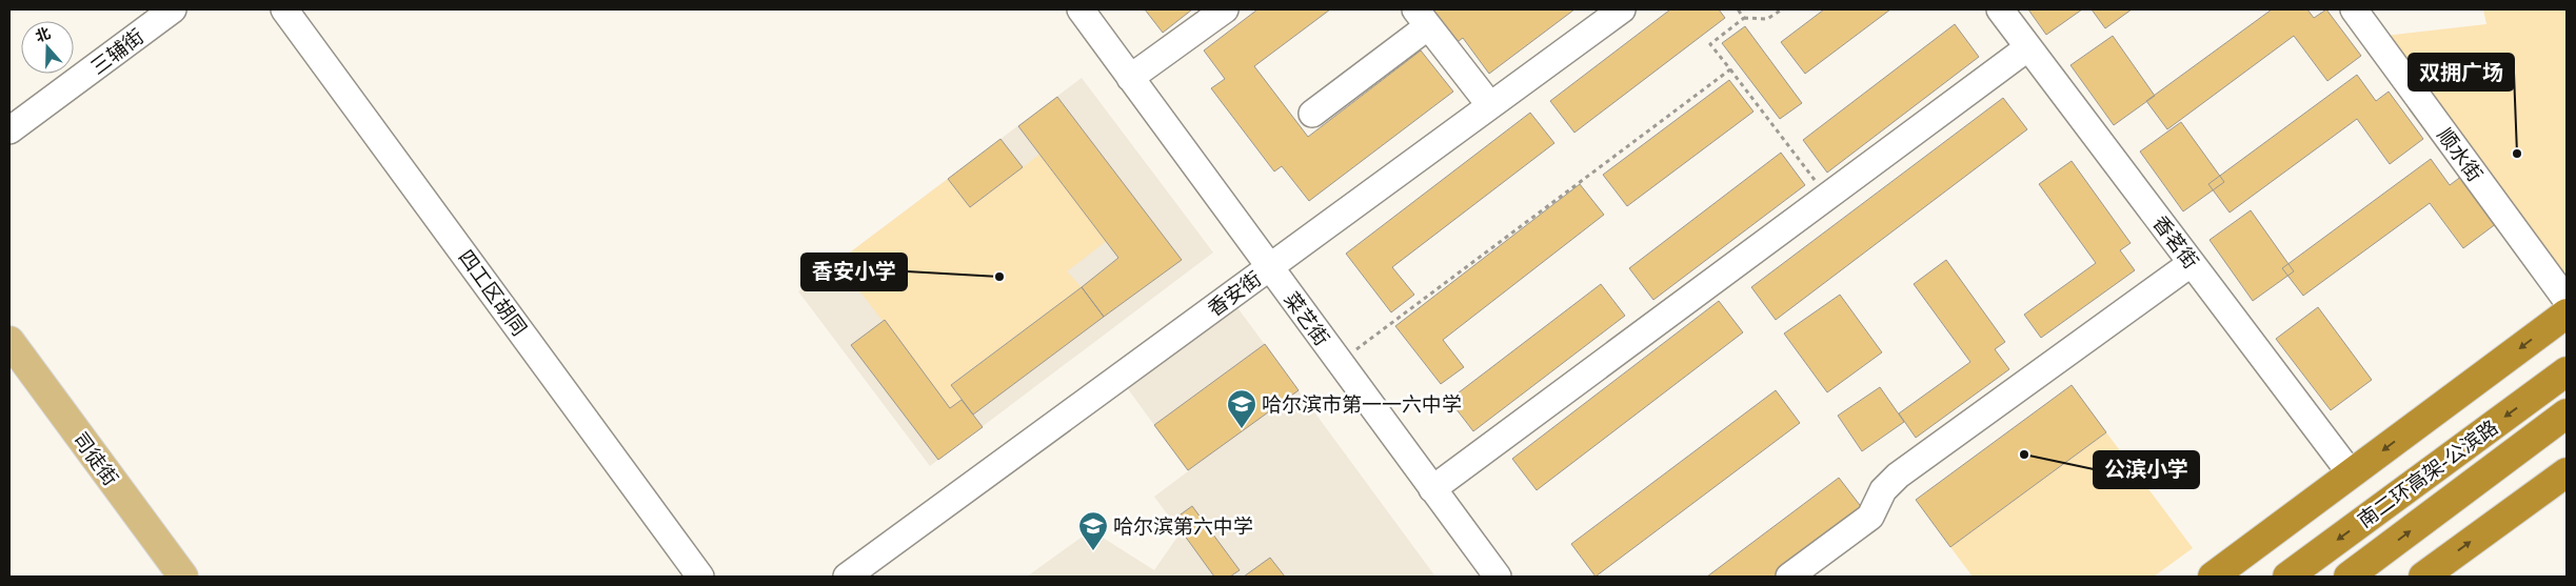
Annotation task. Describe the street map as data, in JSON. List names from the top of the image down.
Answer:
{
  "streets": {
    "highway": ["南二环高架-公滨路"],
    "main road": ["司徒街"],
    "street": [
      "三辅街",
      "顺水街",
      "香茗街",
      "四工区胡同",
      "香安街",
      "菜艺街"
    ]
  },
  "crossings": [
    ["香安街", "菜艺街"]
  ],
  "places": {
    "other": ["双拥广场", "香安小学", "公滨小学"],
    "school or university": ["哈尔滨市第一一六中学", "哈尔滨第六中学"]
  },
  "north": "top"
}
